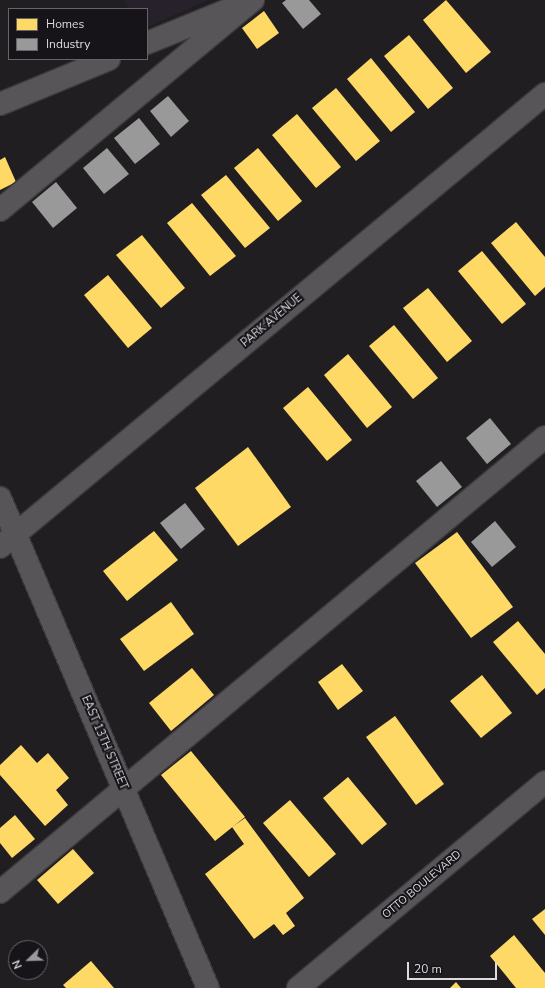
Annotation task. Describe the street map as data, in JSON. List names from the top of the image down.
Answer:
{
  "streets": {
    "street": ["PARK AVENUE", "EAST 13TH STREET", "OTTO BOULEVARD"]
  },
  "crossings": [
    ["PARK AVENUE", "EAST 13TH STREET"]
  ],
  "legend": ["Homes", "Industry"],
  "scale_bar": "20 m",
  "north": "bottom left"
}
